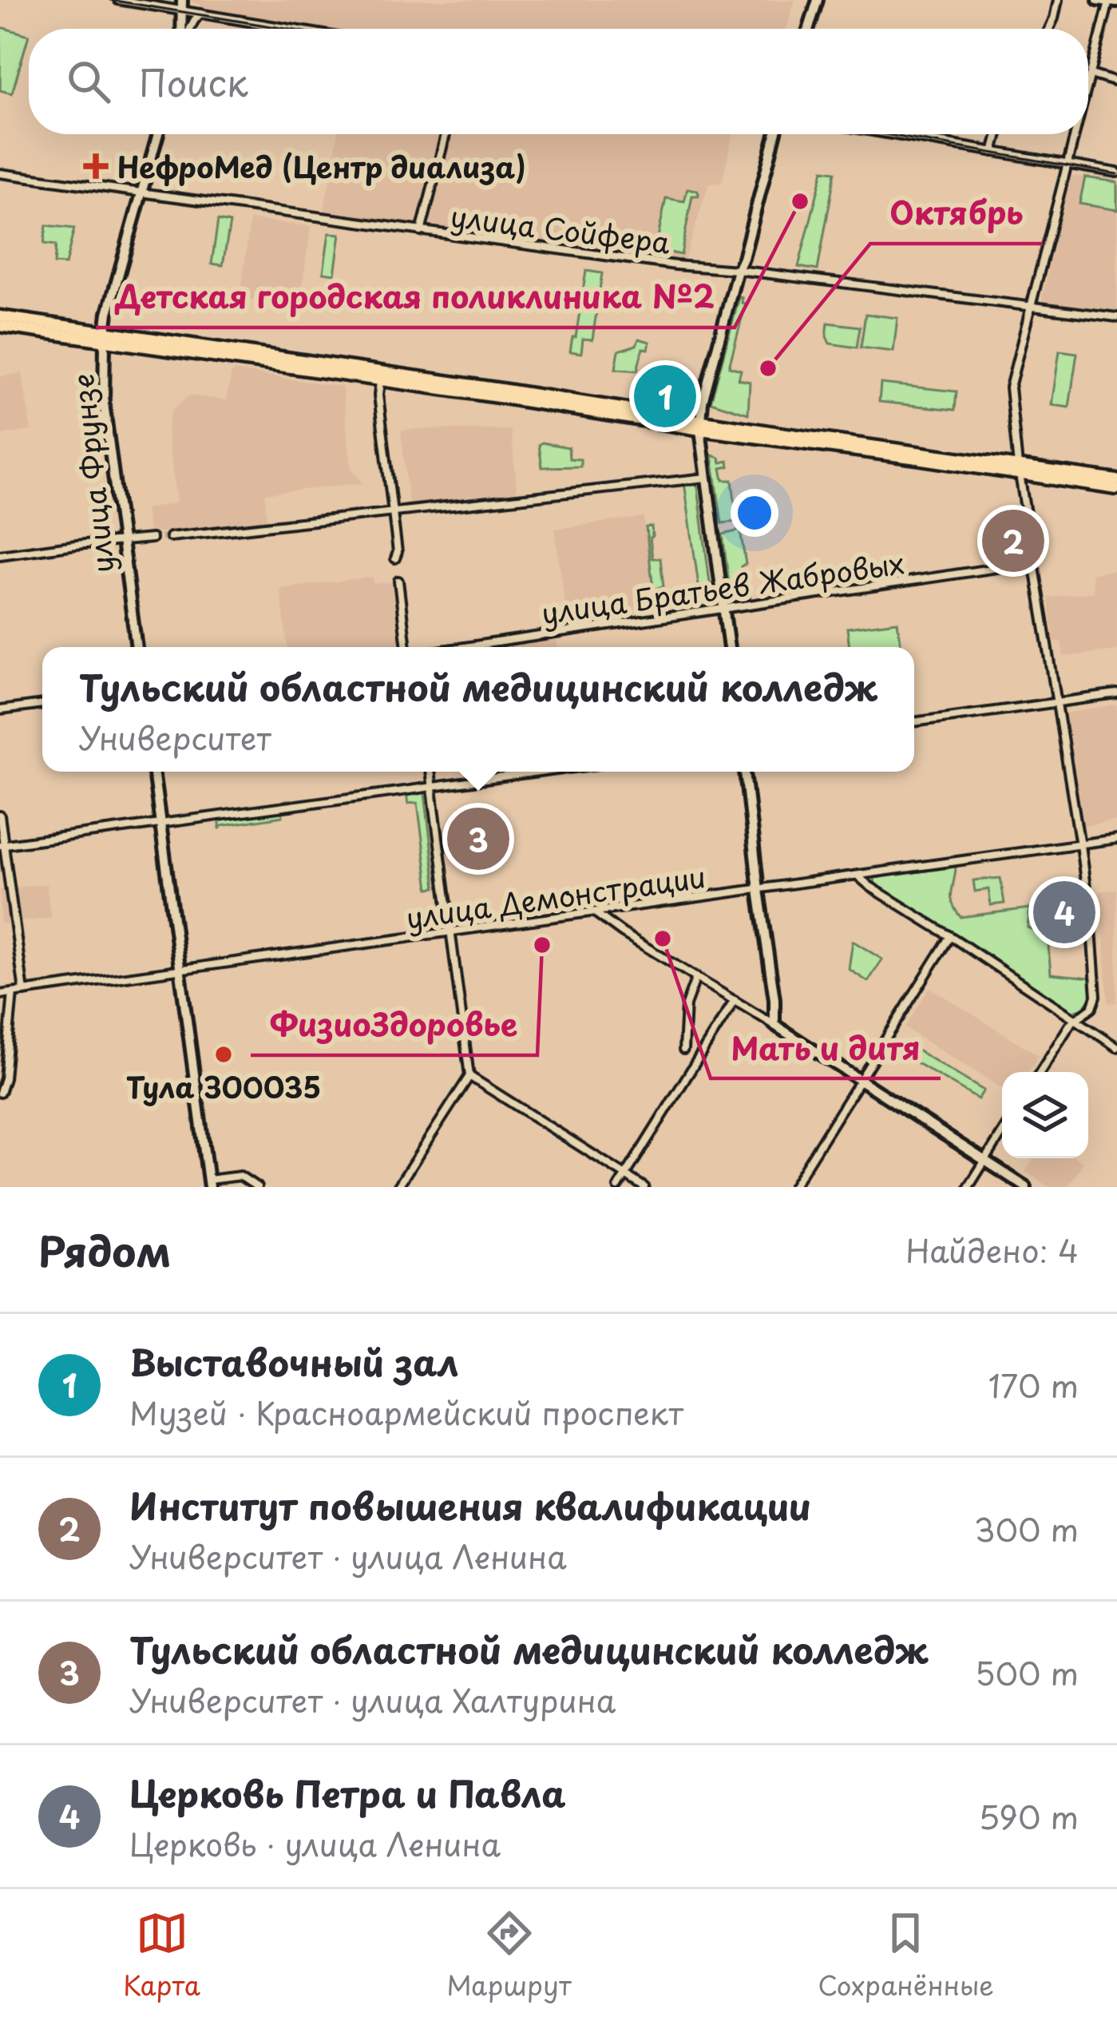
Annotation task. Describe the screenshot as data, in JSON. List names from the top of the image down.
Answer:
{
  "streets": {
    "street": [
      "улица Сойфера",
      "улица Фрунзе",
      "улица Братьев Жабровых",
      "улица Демонстрации"
    ]
  },
  "crossings": [
    ["улица Сойфера", "улица Фрунзе"]
  ],
  "places": {
    "health": ["НефроМед (Центр диализа)"],
    "other": [
      "Детская городская поликлиника №2",
      "Октябрь",
      "Мать и дитя",
      "ФизиоЗдоровье",
      "Тула 300035"
    ]
  },
  "page": {
    "search": "Поиск",
    "pins": [
      "1",
      "2",
      "3",
      "4"
    ],
    "popup": ["Тульский областной медицинский колледж", "Университет"],
    "heading": ["Рядом", "Найдено: 4"],
    "list": [
      {
        "mark": "1",
        "name": "Выставочный зал",
        "note": "Музей · Красноармейский проспект",
        "value": "170 m"
      },
      {
        "mark": "2",
        "name": "Институт повышения квалификации",
        "note": "Университет · улица Ленина",
        "value": "300 m"
      },
      {
        "mark": "3",
        "name": "Тульский областной медицинский колледж",
        "note": "Университет · улица Халтурина",
        "value": "500 m"
      },
      {
        "mark": "4",
        "name": "Церковь Петра и Павла",
        "note": "Церковь · улица Ленина",
        "value": "590 m"
      }
    ],
    "nav": ["Карта", "Маршрут", "Сохранённые"]
  }
}
